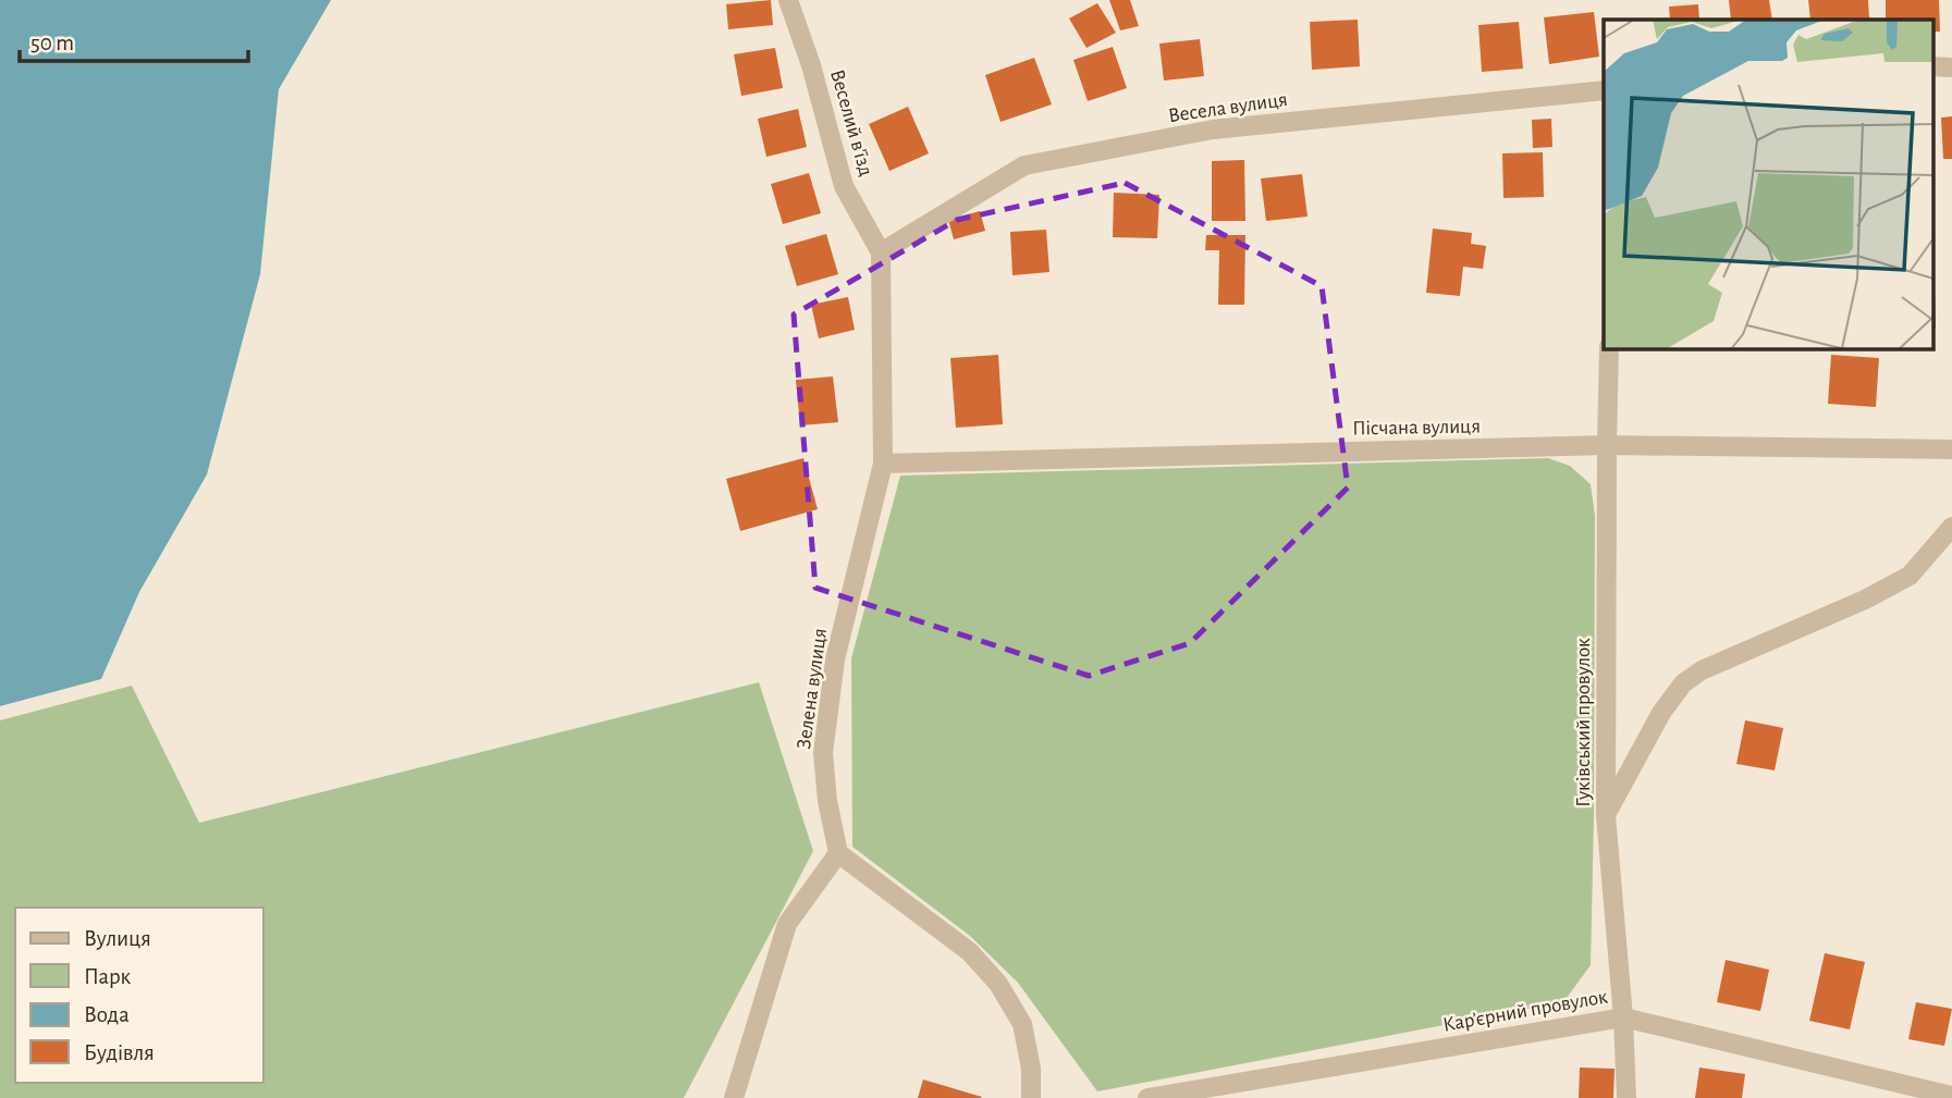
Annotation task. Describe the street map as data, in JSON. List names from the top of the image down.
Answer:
{
  "streets": {
    "street": [
      "Весела вулиця",
      "Веселий в’їзд",
      "Пісчана вулиця",
      "Зелена вулиця",
      "Гуківський провулок",
      "Кар’єрний провулок"
    ]
  },
  "crossings": [
    ["Весела вулиця", "Веселий в’їзд"],
    ["Весела вулиця", "Зелена вулиця"],
    ["Веселий в’їзд", "Зелена вулиця"],
    ["Пісчана вулиця", "Зелена вулиця"],
    ["Пісчана вулиця", "Гуківський провулок"],
    ["Гуківський провулок", "Кар’єрний провулок"]
  ],
  "legend": [
    "Вулиця",
    "Парк",
    "Вода",
    "Будівля"
  ],
  "scale_bar": "50 m"
}
